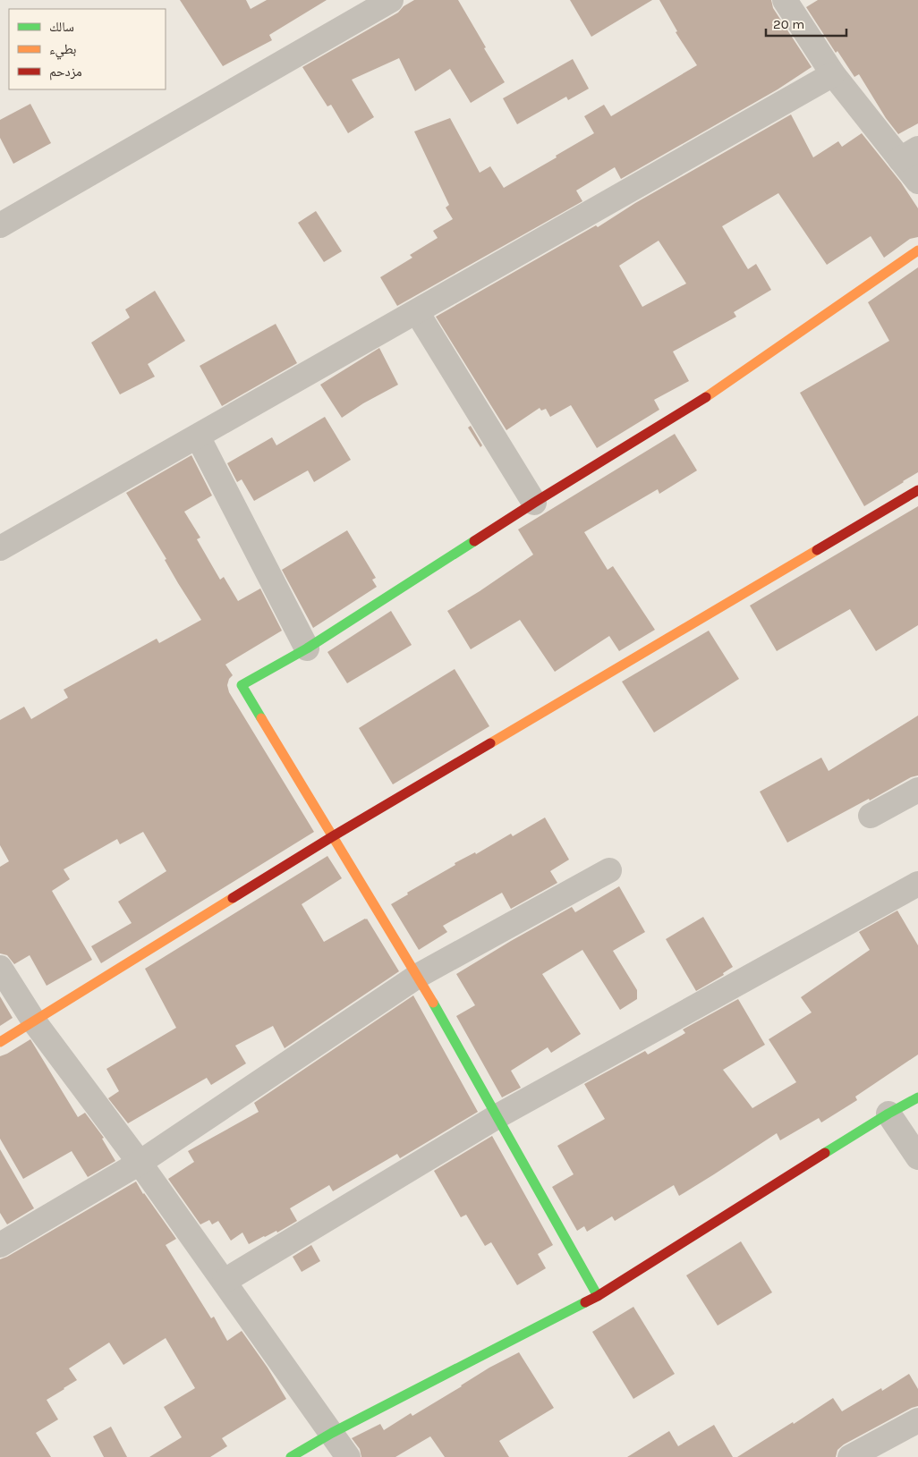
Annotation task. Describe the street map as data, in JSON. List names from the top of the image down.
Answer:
{
  "legend": ["سالك", "بطيء", "مزدحم"],
  "scale_bar": "20 m"
}
